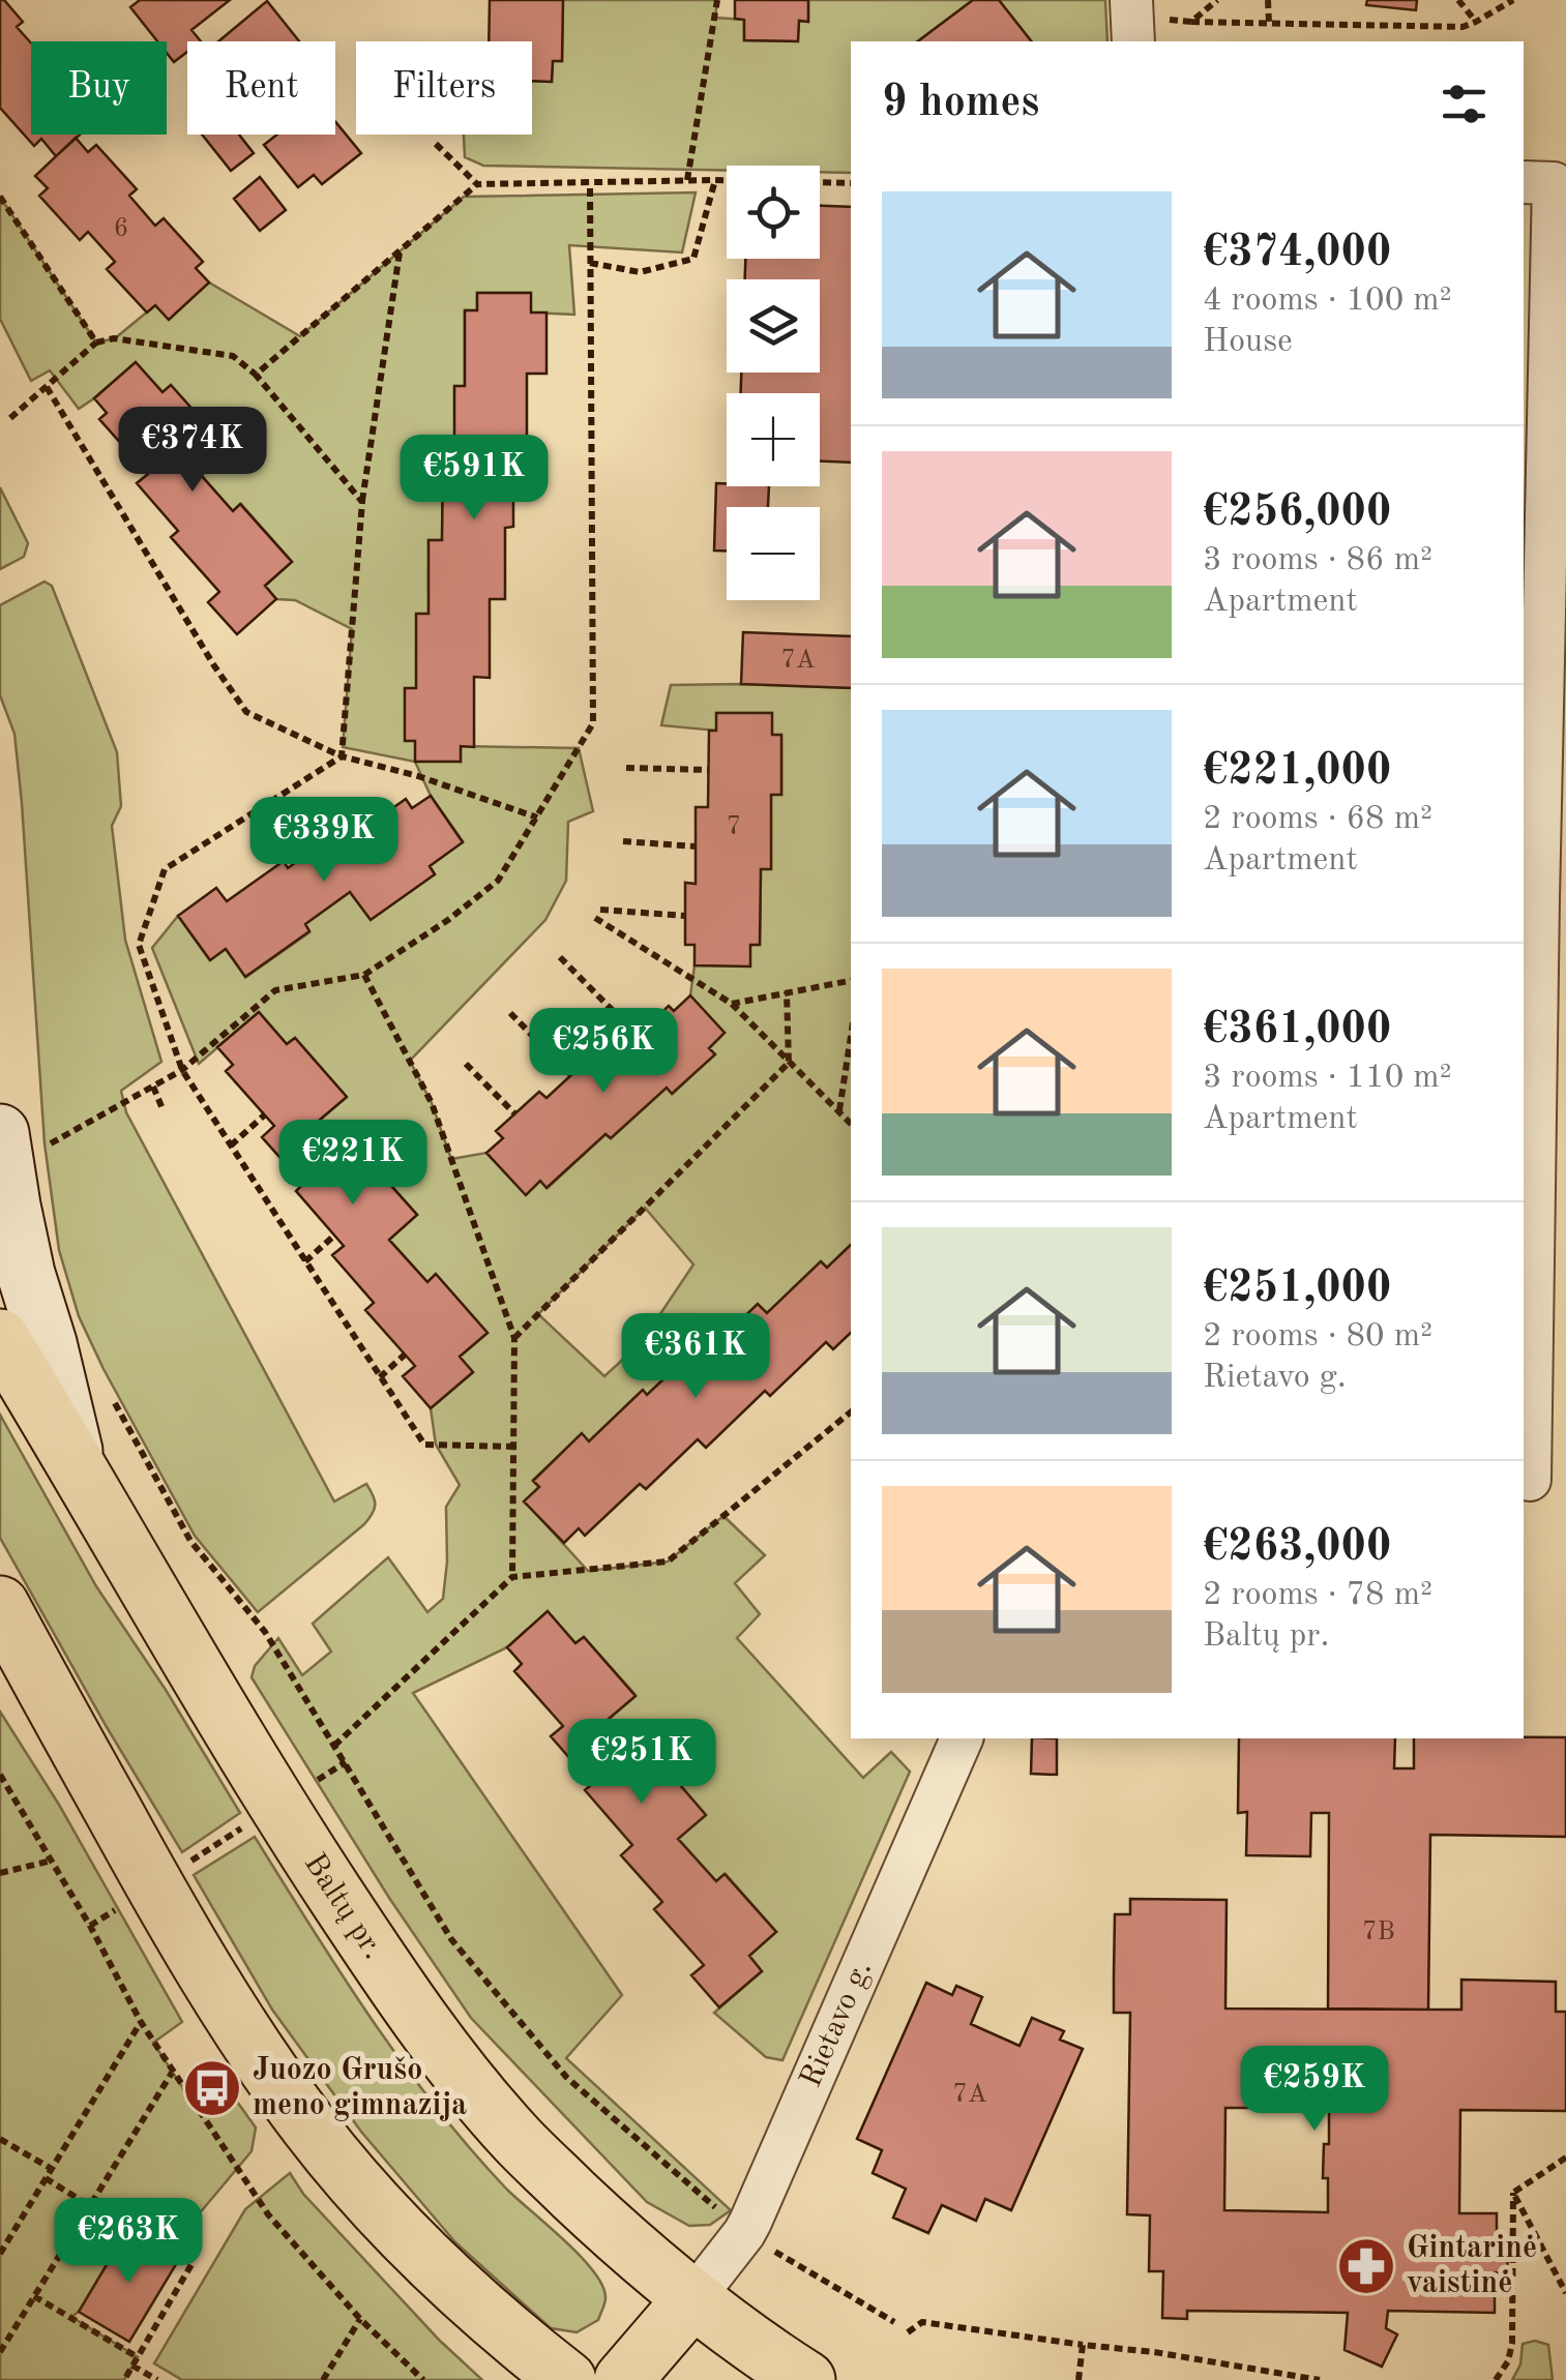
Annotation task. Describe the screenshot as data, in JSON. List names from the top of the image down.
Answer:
{
  "streets": {
    "main road": ["Baltų pr."],
    "street": ["Rietavo g."]
  },
  "crossings": [
    ["Baltų pr.", "Rietavo g."]
  ],
  "places": {
    "bus stop": ["Juozo Grušo meno gimnazija"],
    "pharmacy": ["Gintarinė vaistinė"]
  },
  "house_numbers": [
    "6",
    "7A",
    "7",
    "7B",
    "7A"
  ],
  "page": {
    "chip": ["Buy", "Rent", "Filters"],
    "heading": "9 homes",
    "map_buttons": ["+", "−"],
    "list": [
      {
        "name": "€374,000",
        "note": "4 rooms · 100 m² · House"
      },
      {
        "name": "€256,000",
        "note": "3 rooms · 86 m² · Apartment"
      },
      {
        "name": "€221,000",
        "note": "2 rooms · 68 m² · Apartment"
      },
      {
        "name": "€361,000",
        "note": "3 rooms · 110 m² · Apartment"
      },
      {
        "name": "€251,000",
        "note": "2 rooms · 80 m² · Rietavo g."
      },
      {
        "name": "€263,000",
        "note": "2 rooms · 78 m² · Baltų pr."
      }
    ],
    "price": [
      "€374K",
      "€591K",
      "€339K",
      "€256K",
      "€221K",
      "€361K",
      "€251K",
      "€259K",
      "€263K"
    ]
  }
}
